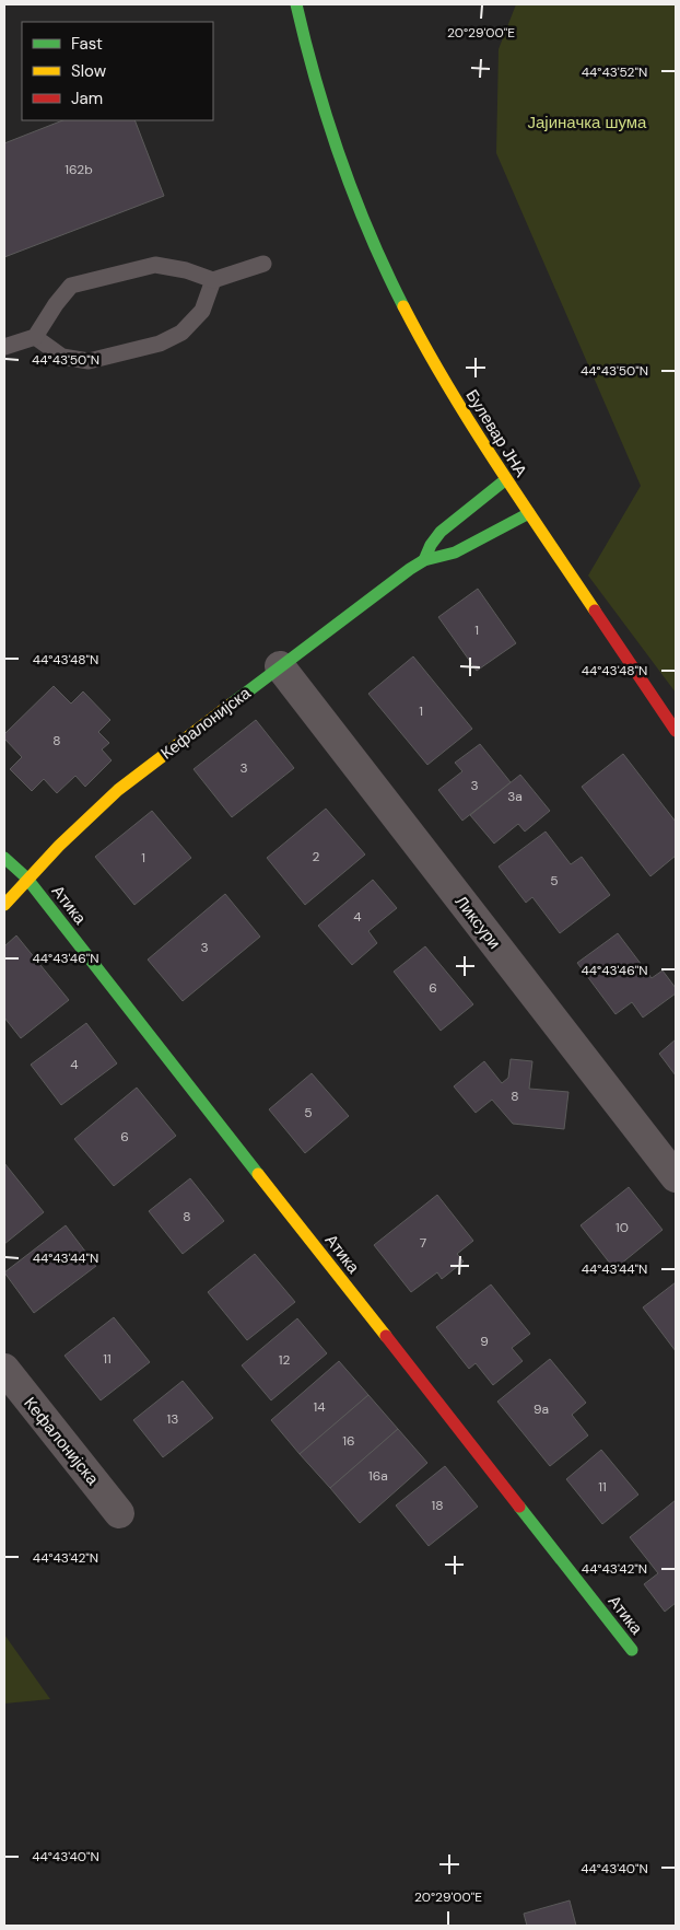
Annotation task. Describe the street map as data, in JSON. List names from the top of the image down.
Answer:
{
  "streets": {
    "street": [
      "Булевар ЈНА",
      "Кефалонијска",
      "Атика",
      "Ликсури"
    ]
  },
  "crossings": [
    ["Булевар ЈНА", "Кефалонијска"],
    ["Кефалонијска", "Атика"],
    ["Кефалонијска", "Ликсури"]
  ],
  "parks": ["Јајиначка шума"],
  "house_numbers": [
    "162b",
    "1",
    "1",
    "8",
    "3",
    "3",
    "3a",
    "2",
    "1",
    "5",
    "4",
    "3",
    "6",
    "4",
    "8",
    "5",
    "6",
    "8",
    "10",
    "7",
    "9",
    "11",
    "12",
    "14",
    "9a",
    "13",
    "16",
    "16a",
    "11",
    "18"
  ],
  "legend": ["Fast", "Slow", "Jam"],
  "coordinates": [
    "20°29'00\"E",
    "44°43'52\"N",
    "44°43'50\"N",
    "44°43'48\"N",
    "44°43'46\"N",
    "44°43'44\"N",
    "44°43'42\"N",
    "44°43'40\"N"
  ]
}
